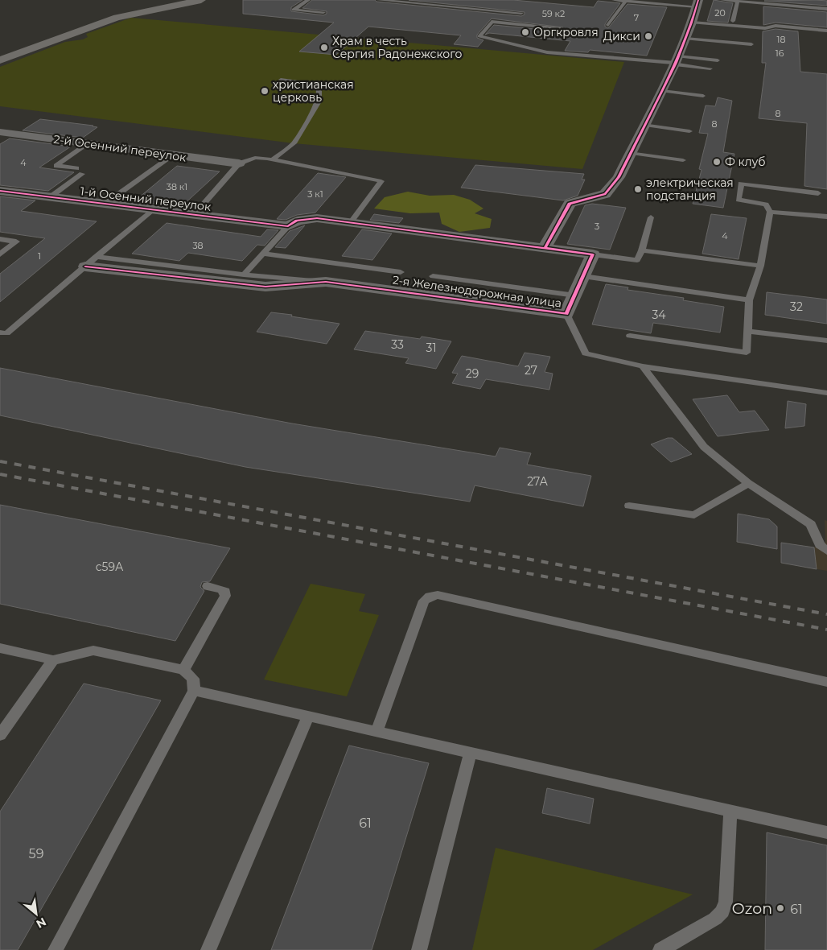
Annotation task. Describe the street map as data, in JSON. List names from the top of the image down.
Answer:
{
  "streets": {
    "street": ["2-й Осенний переулок", "1-й Осенний переулок", "2-я Железнодорожная улица"]
  },
  "places": [
    "Оргкровля",
    "Дикси",
    "Храм в честь Сергия Радонежского",
    "христианская церковь",
    "Ф клуб",
    "электрическая подстанция",
    "Ozon"
  ],
  "house_numbers": [
    "20",
    "59 к2",
    "7",
    "18",
    "16",
    "8",
    "8",
    "4",
    "38 к1",
    "3 к1",
    "3",
    "4",
    "38",
    "1",
    "32",
    "34",
    "33",
    "31",
    "27",
    "29",
    "27А",
    "с59А",
    "61",
    "59",
    "61"
  ],
  "north": "bottom right"
}
